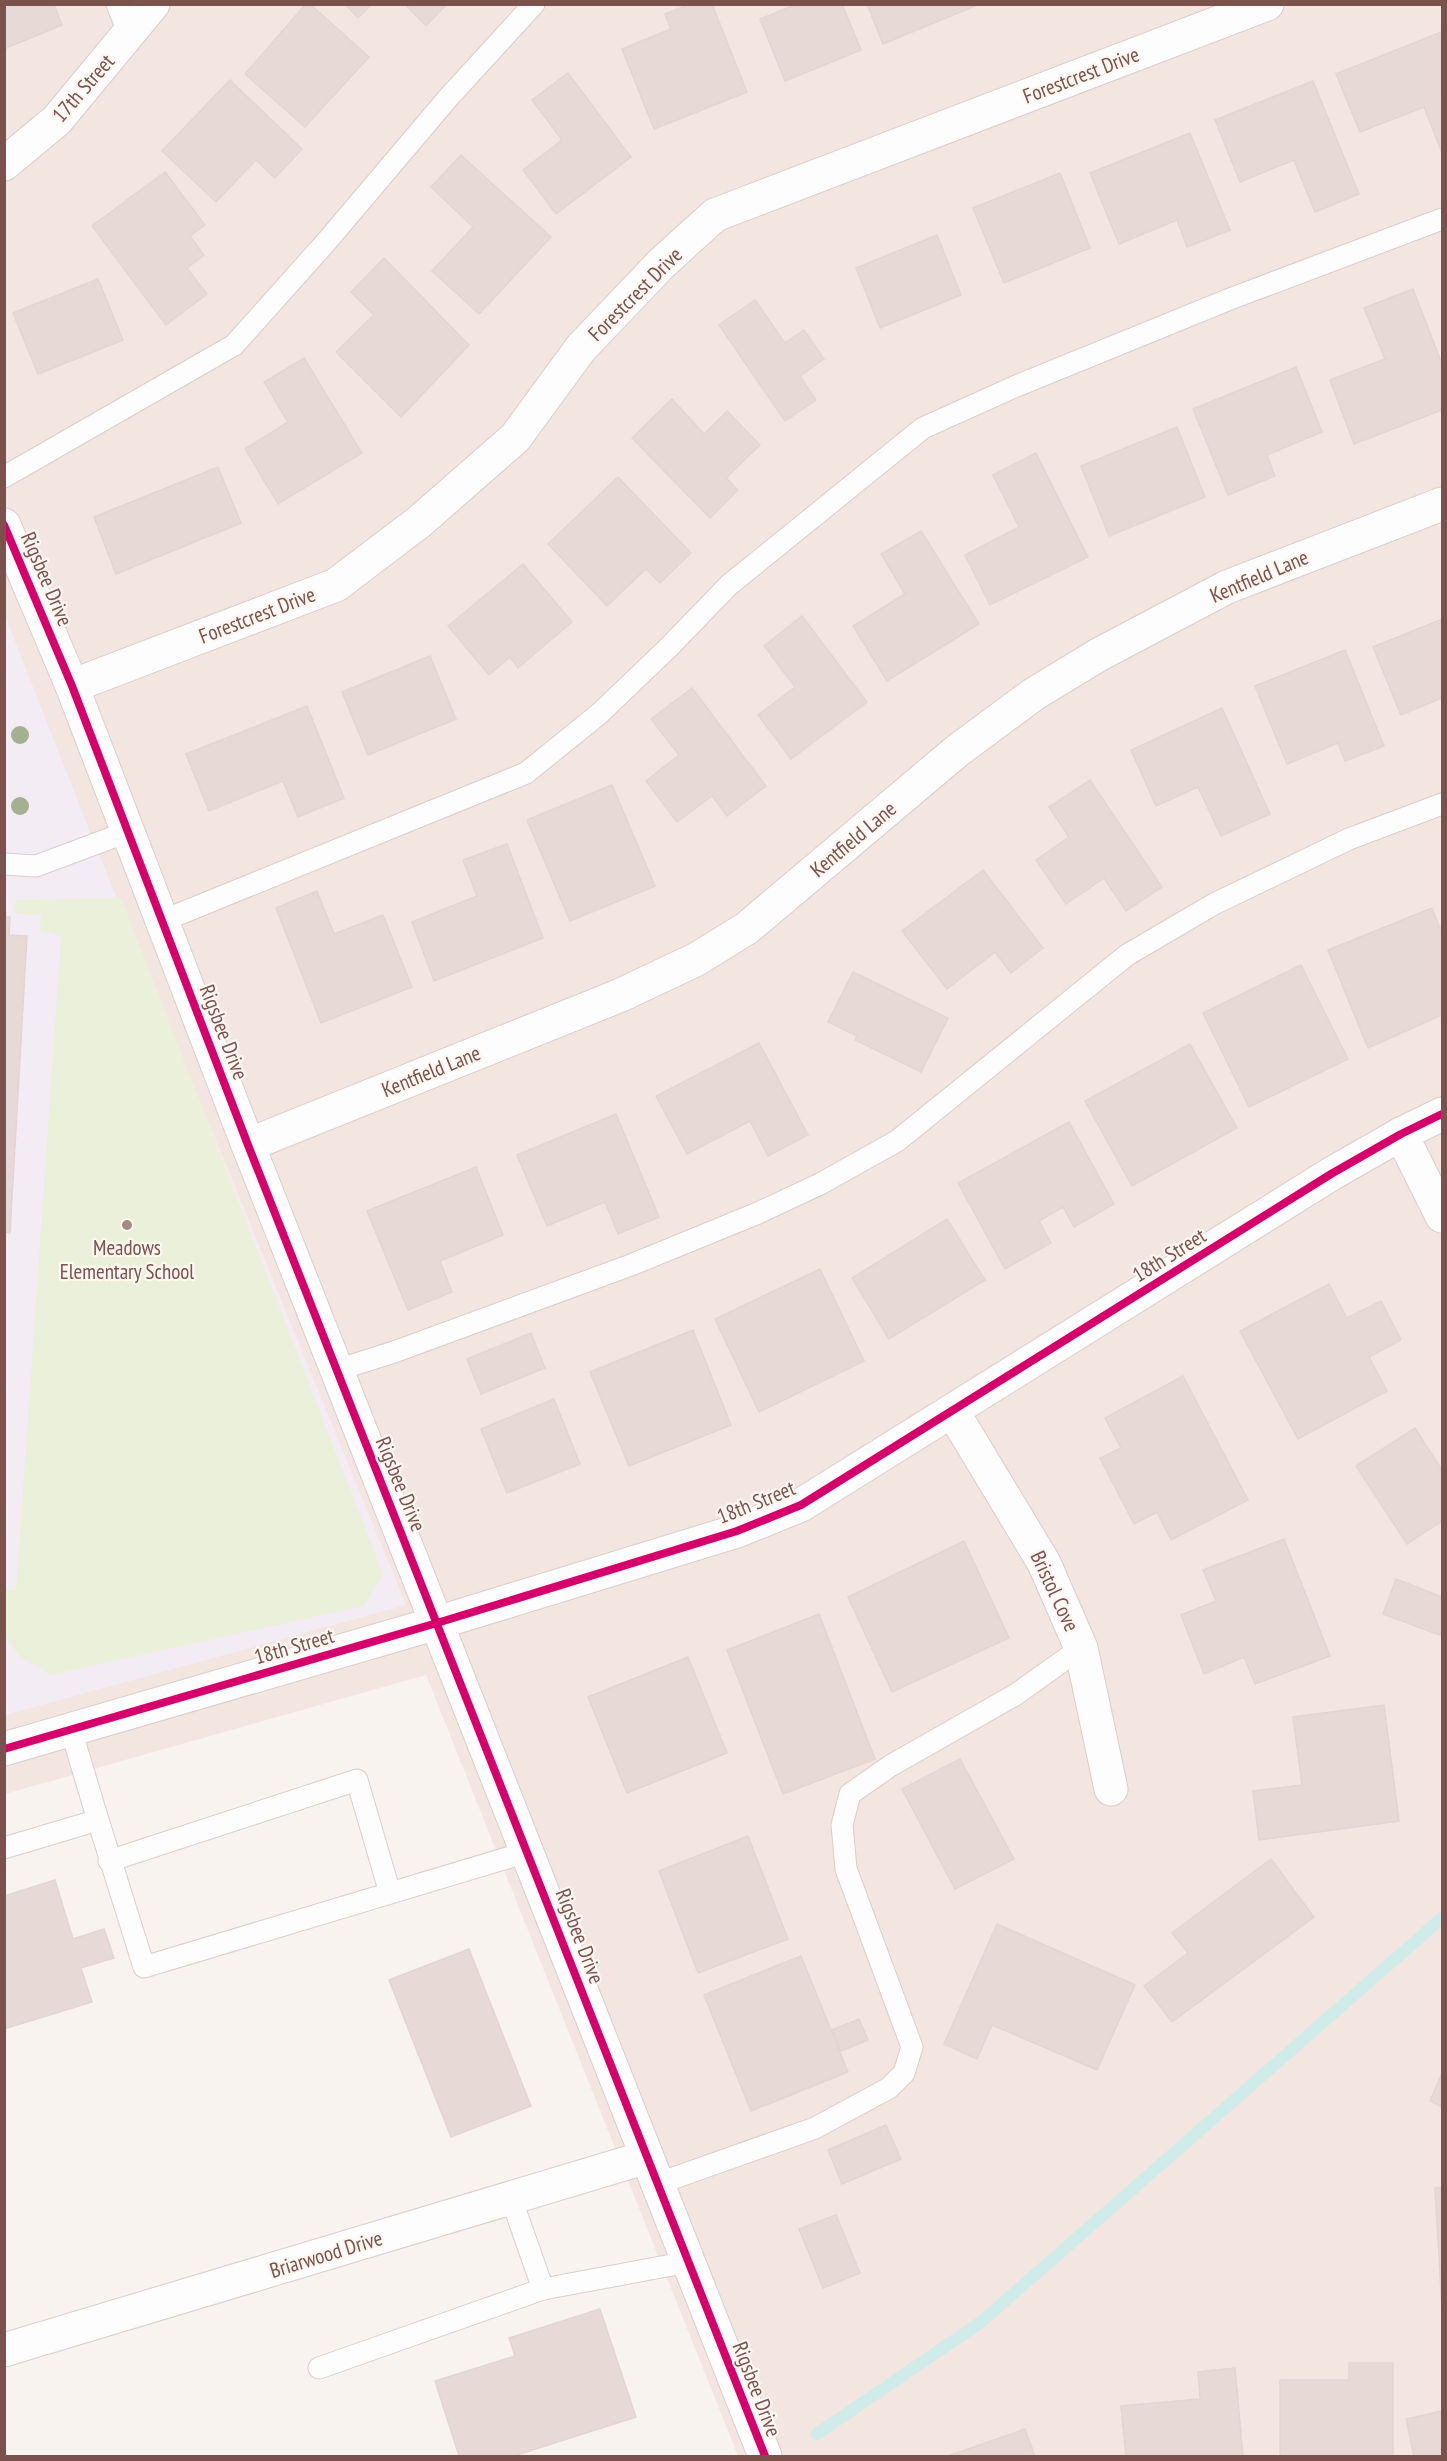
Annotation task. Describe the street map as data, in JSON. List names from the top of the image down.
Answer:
{
  "streets": {
    "street": [
      "Forestcrest Drive",
      "17th Street",
      "Kentfield Lane",
      "Rigsbee Drive",
      "18th Street",
      "Bristol Cove",
      "Briarwood Drive"
    ]
  },
  "crossings": [
    ["Forestcrest Drive", "Rigsbee Drive"],
    ["Kentfield Lane", "Rigsbee Drive"],
    ["Rigsbee Drive", "18th Street"],
    ["Rigsbee Drive", "Briarwood Drive"],
    ["18th Street", "Bristol Cove"]
  ],
  "places": ["Meadows Elementary School"]
}
